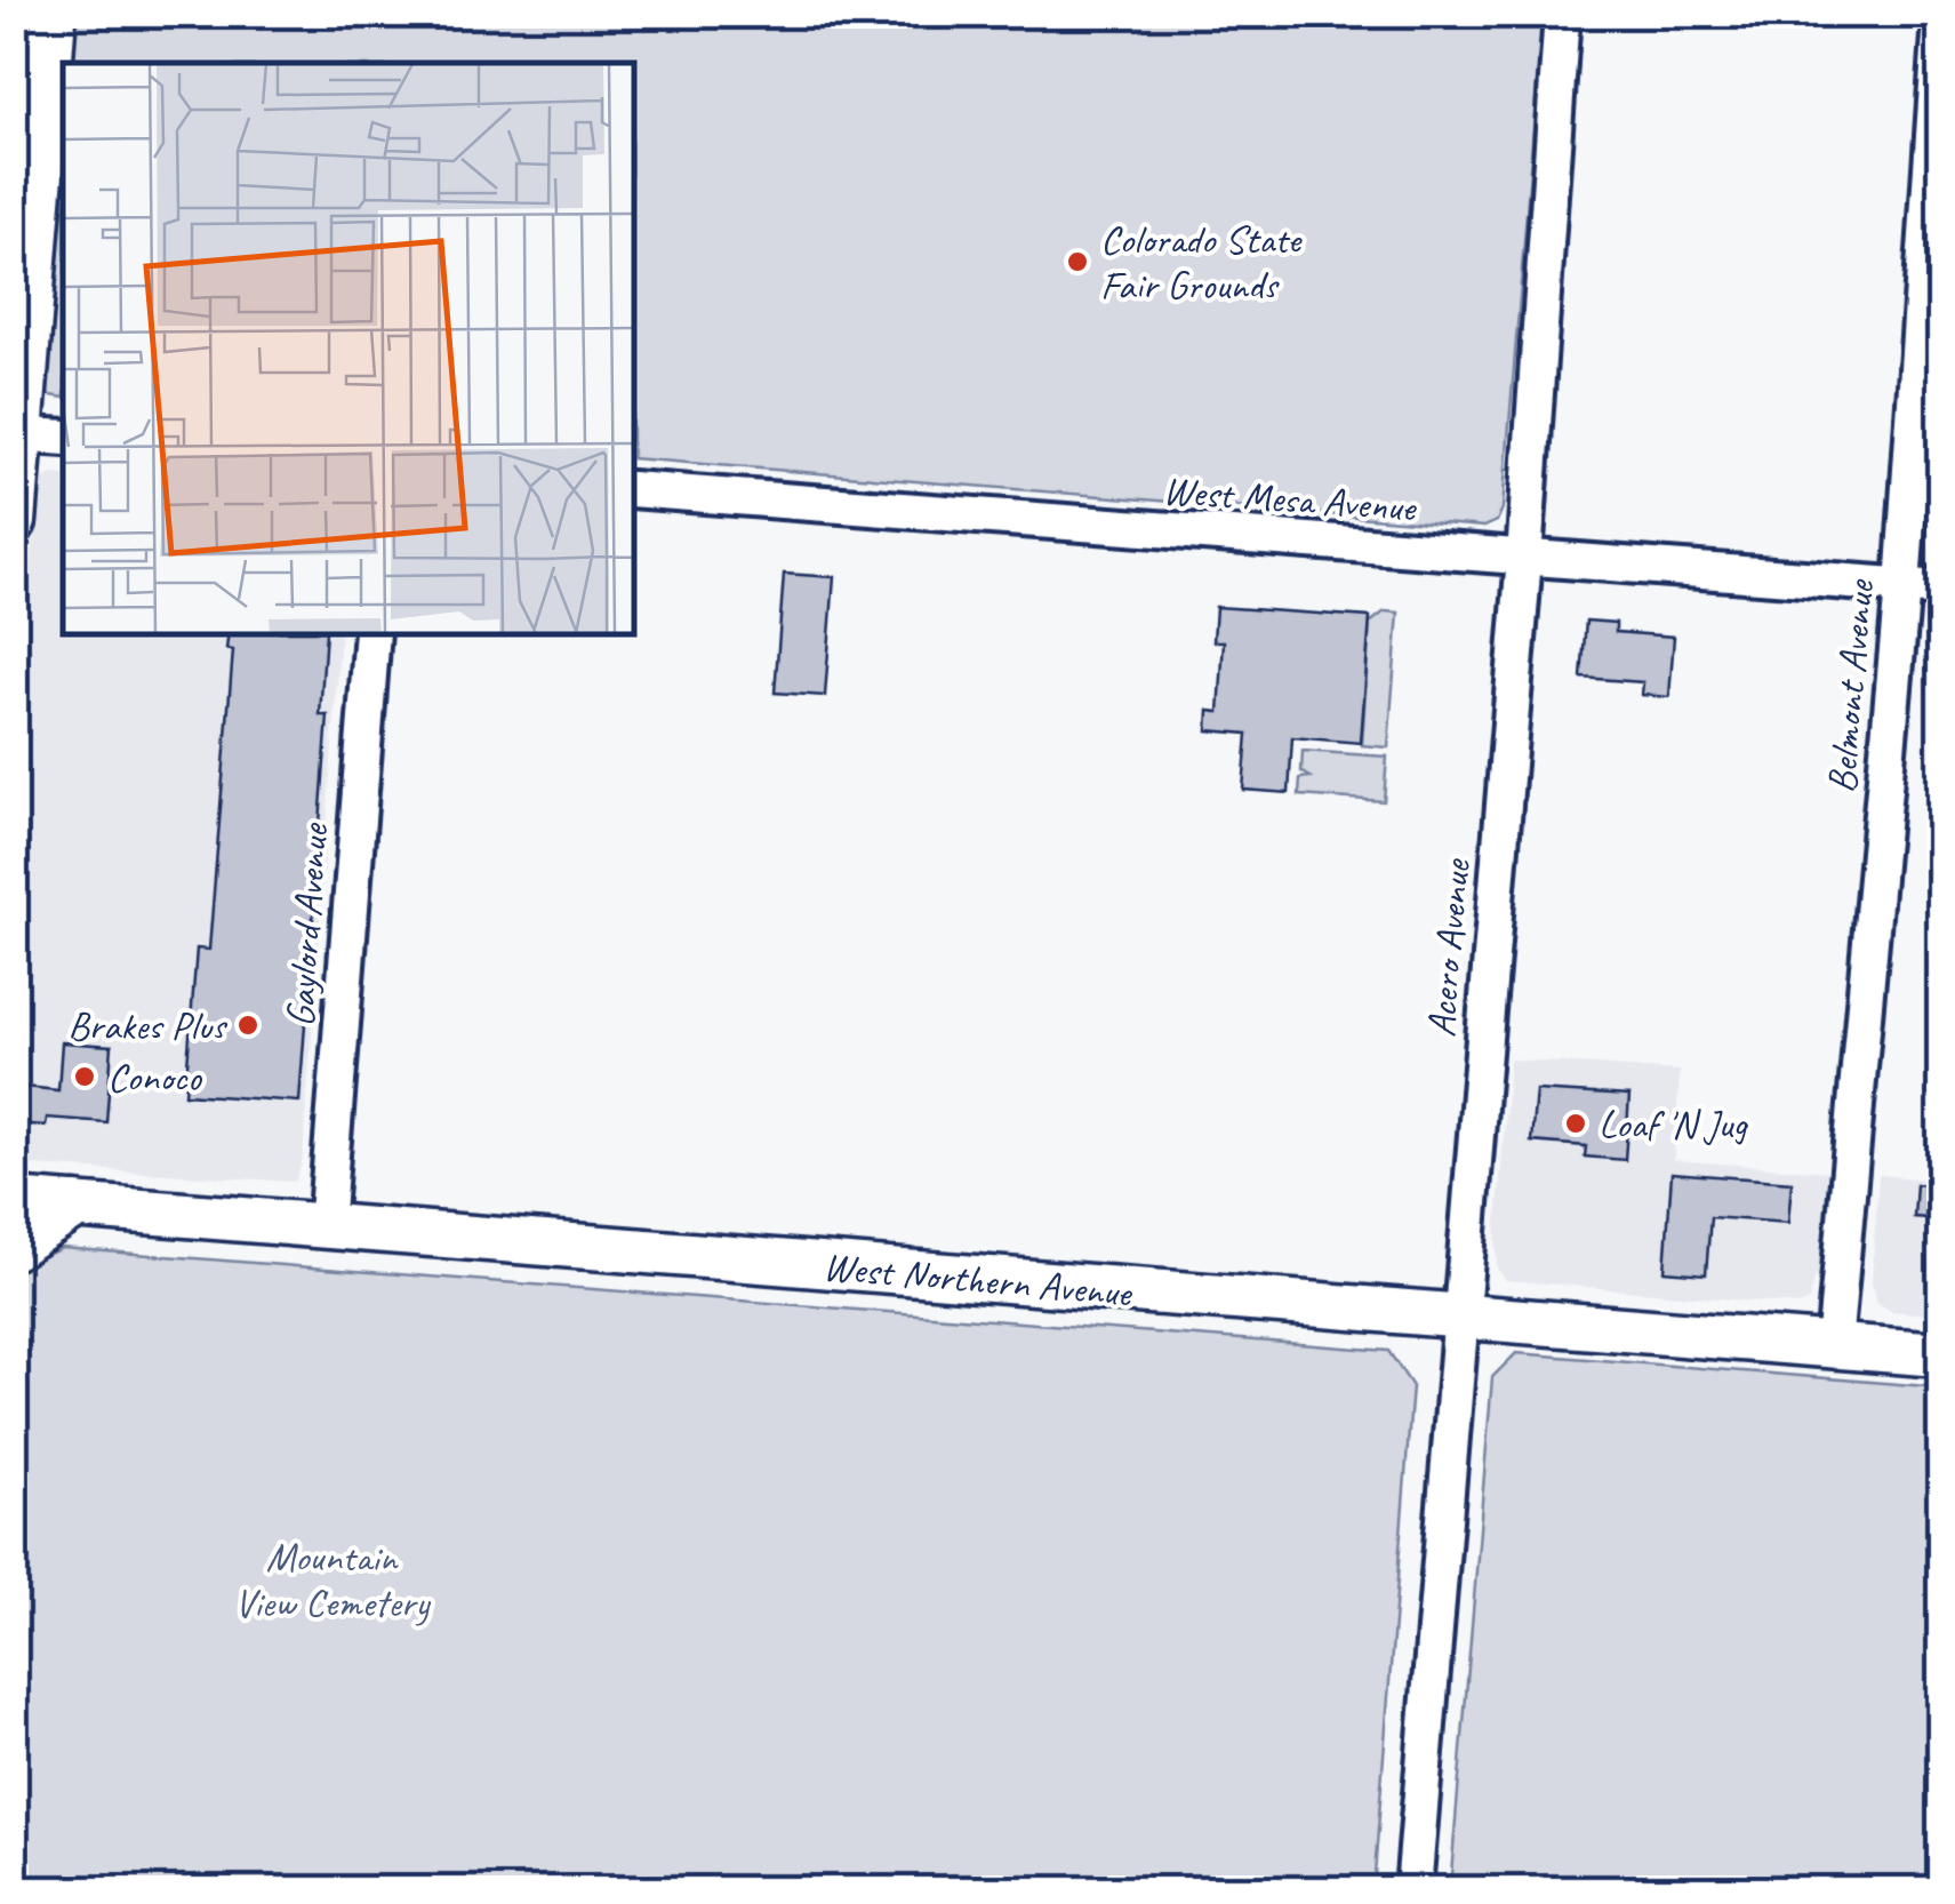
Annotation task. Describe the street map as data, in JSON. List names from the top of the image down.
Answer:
{
  "streets": {
    "main road": ["West Northern Avenue"],
    "street": [
      "West Mesa Avenue",
      "Belmont Avenue",
      "Gaylord Avenue",
      "Acero Avenue"
    ]
  },
  "crossings": [
    ["West Mesa Avenue", "Belmont Avenue"],
    ["West Mesa Avenue", "Acero Avenue"],
    ["Belmont Avenue", "West Northern Avenue"],
    ["Gaylord Avenue", "West Northern Avenue"],
    ["Acero Avenue", "West Northern Avenue"]
  ],
  "parks": ["Mountain View Cemetery"],
  "places": [
    "Colorado State Fair Grounds",
    "Brakes Plus",
    "Conoco",
    "Loaf 'N Jug"
  ]
}
